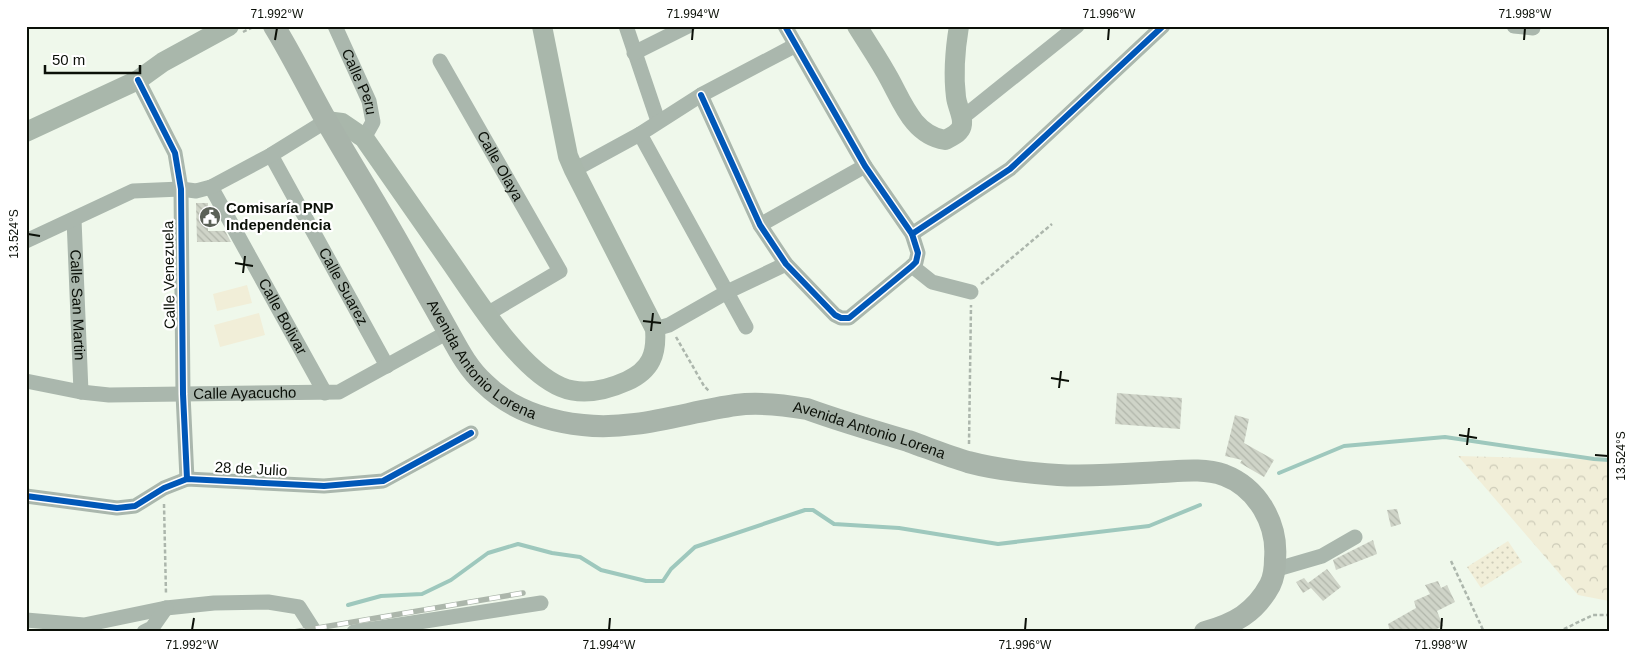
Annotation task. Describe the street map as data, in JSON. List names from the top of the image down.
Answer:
{
  "streets": {
    "highway": ["Avenida Antonio Lorena"],
    "street": [
      "Calle Peru",
      "Calle Olaya",
      "Calle Venezuela",
      "Calle Suarez",
      "Calle San Martin",
      "Calle Bolivar",
      "Calle Ayacucho",
      "28 de Julio"
    ]
  },
  "crossings": [
    ["Calle Venezuela", "Calle Ayacucho"],
    ["Calle Venezuela", "28 de Julio"],
    ["Calle Suarez", "Calle Ayacucho"],
    ["Calle San Martin", "Calle Ayacucho"],
    ["Calle Bolivar", "Calle Ayacucho"],
    ["Avenida Antonio Lorena", "Calle Ayacucho"]
  ],
  "places": {
    "public building": ["Comisaría PNP Independencia"]
  },
  "scale_bar": "50 m",
  "coordinates": [
    "71.992°W",
    "71.994°W",
    "71.996°W",
    "71.998°W",
    "13.524°S"
  ]
}
